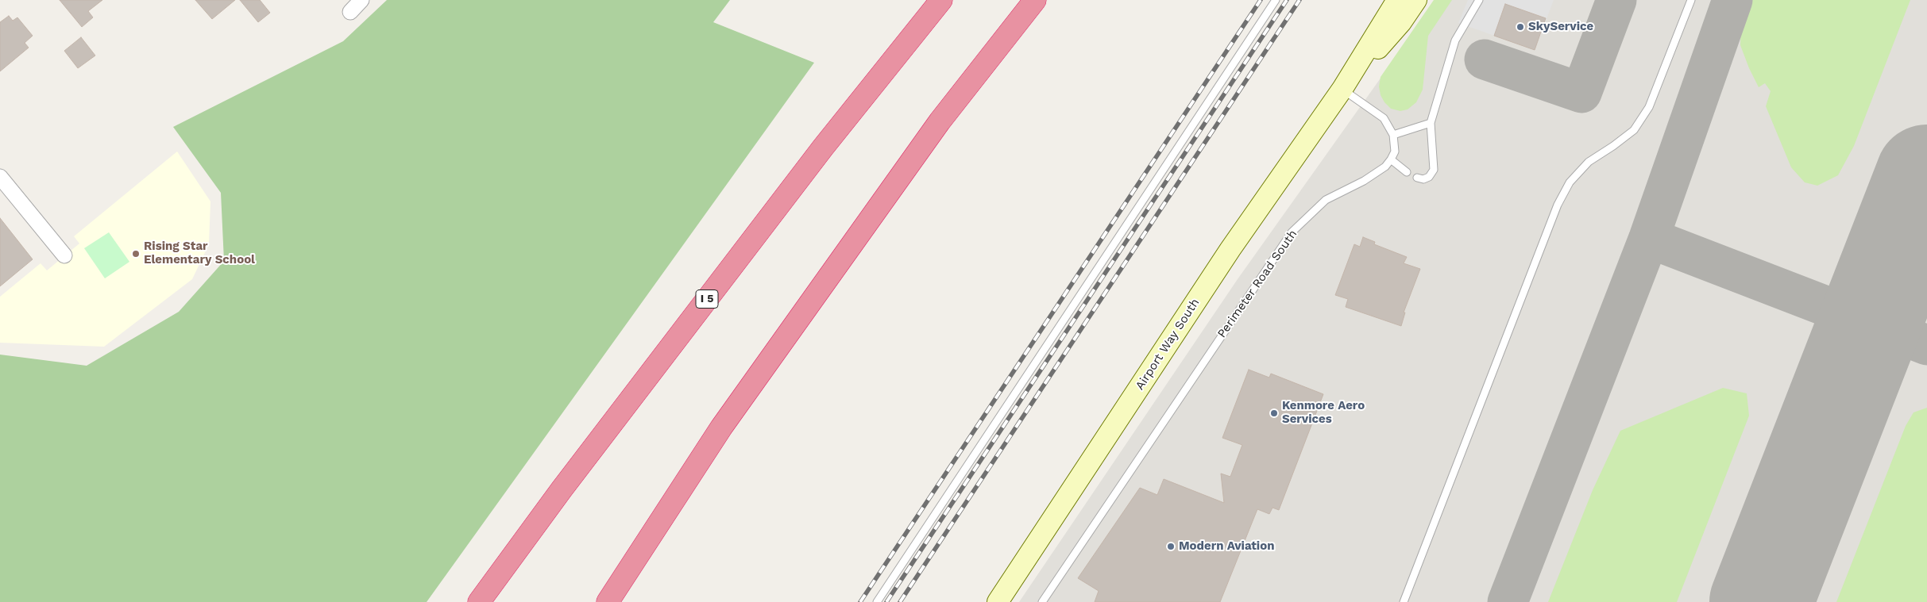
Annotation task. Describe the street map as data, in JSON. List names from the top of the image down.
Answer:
{
  "streets": {
    "highway": ["I 5"],
    "main road": ["Airport Way South"],
    "lane": ["Perimeter Road South"]
  },
  "places": [
    "SkyService",
    "Rising Star Elementary School",
    "Kenmore Aero Services",
    "Modern Aviation"
  ]
}
